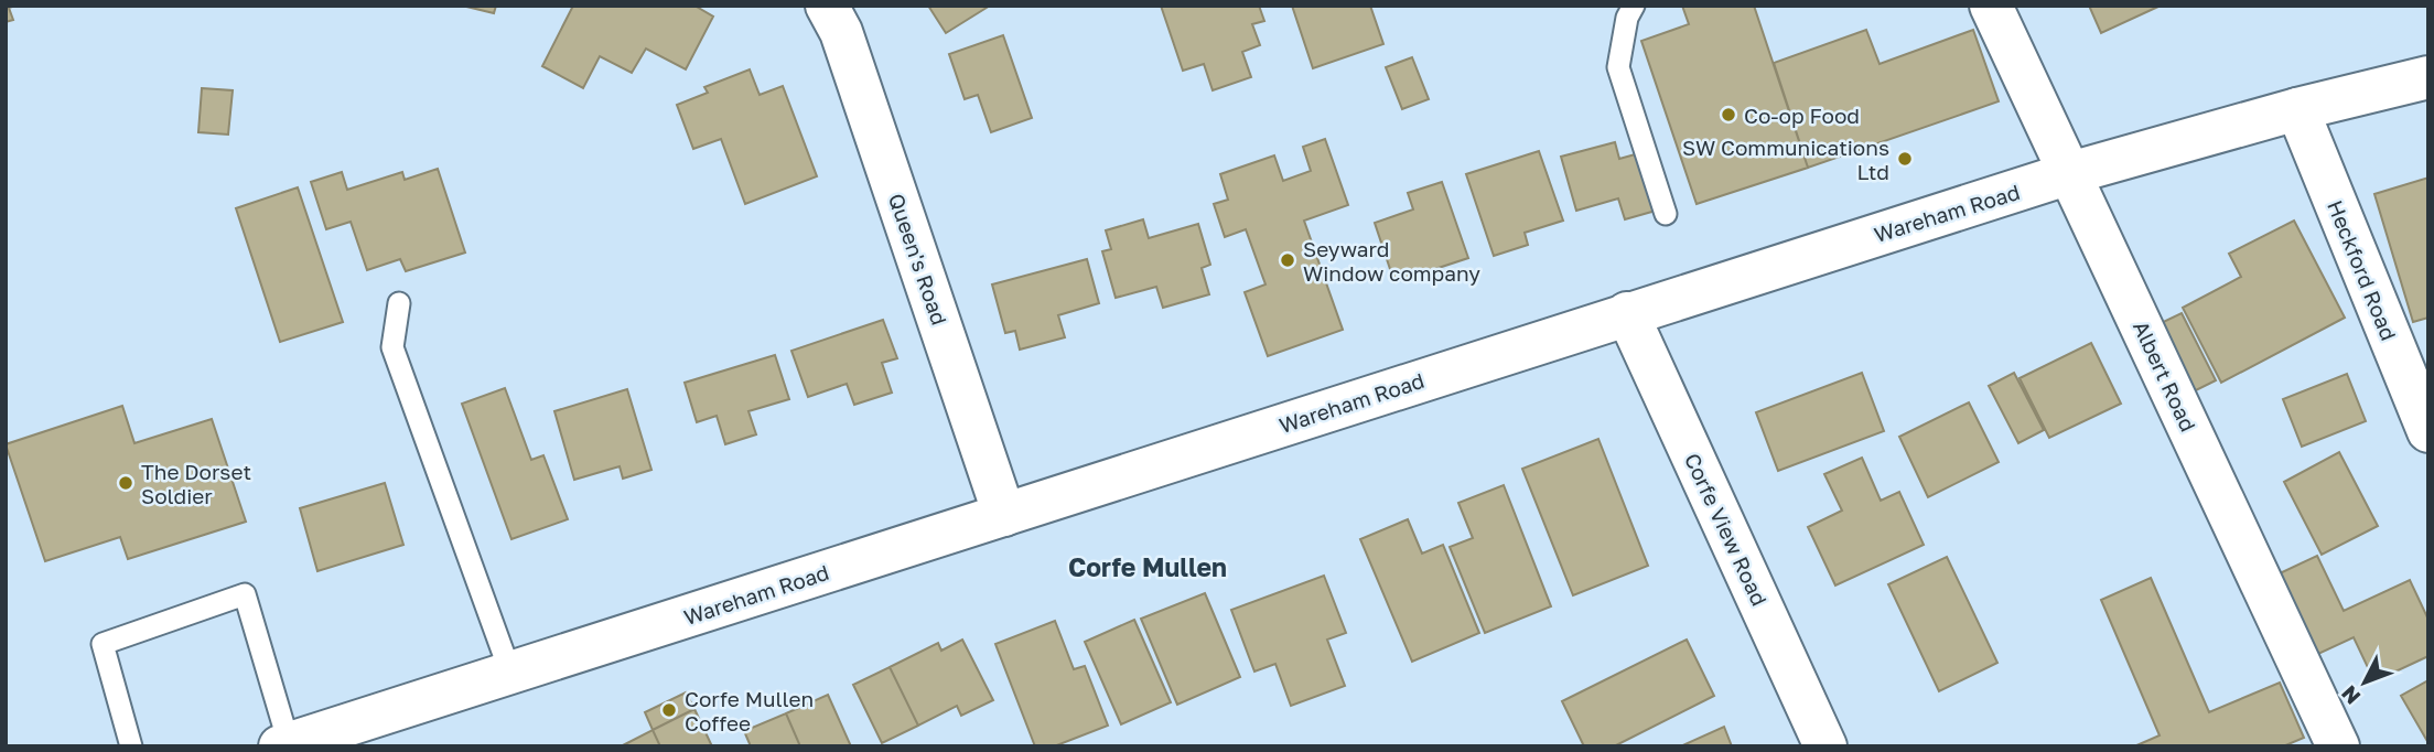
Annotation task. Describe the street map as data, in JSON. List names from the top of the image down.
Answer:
{
  "streets": {
    "street": [
      "Wareham Road",
      "Queen's Road",
      "Heckford Road",
      "Albert Road",
      "Corfe View Road"
    ]
  },
  "crossings": [
    ["Wareham Road", "Queen's Road"],
    ["Wareham Road", "Heckford Road"],
    ["Wareham Road", "Albert Road"],
    ["Wareham Road", "Corfe View Road"]
  ],
  "districts": ["Corfe Mullen"],
  "places": [
    "Co-op Food",
    "SW Communications Ltd",
    "Seyward Window company",
    "The Dorset Soldier",
    "Corfe Mullen Coffee"
  ],
  "north": "bottom left"
}
